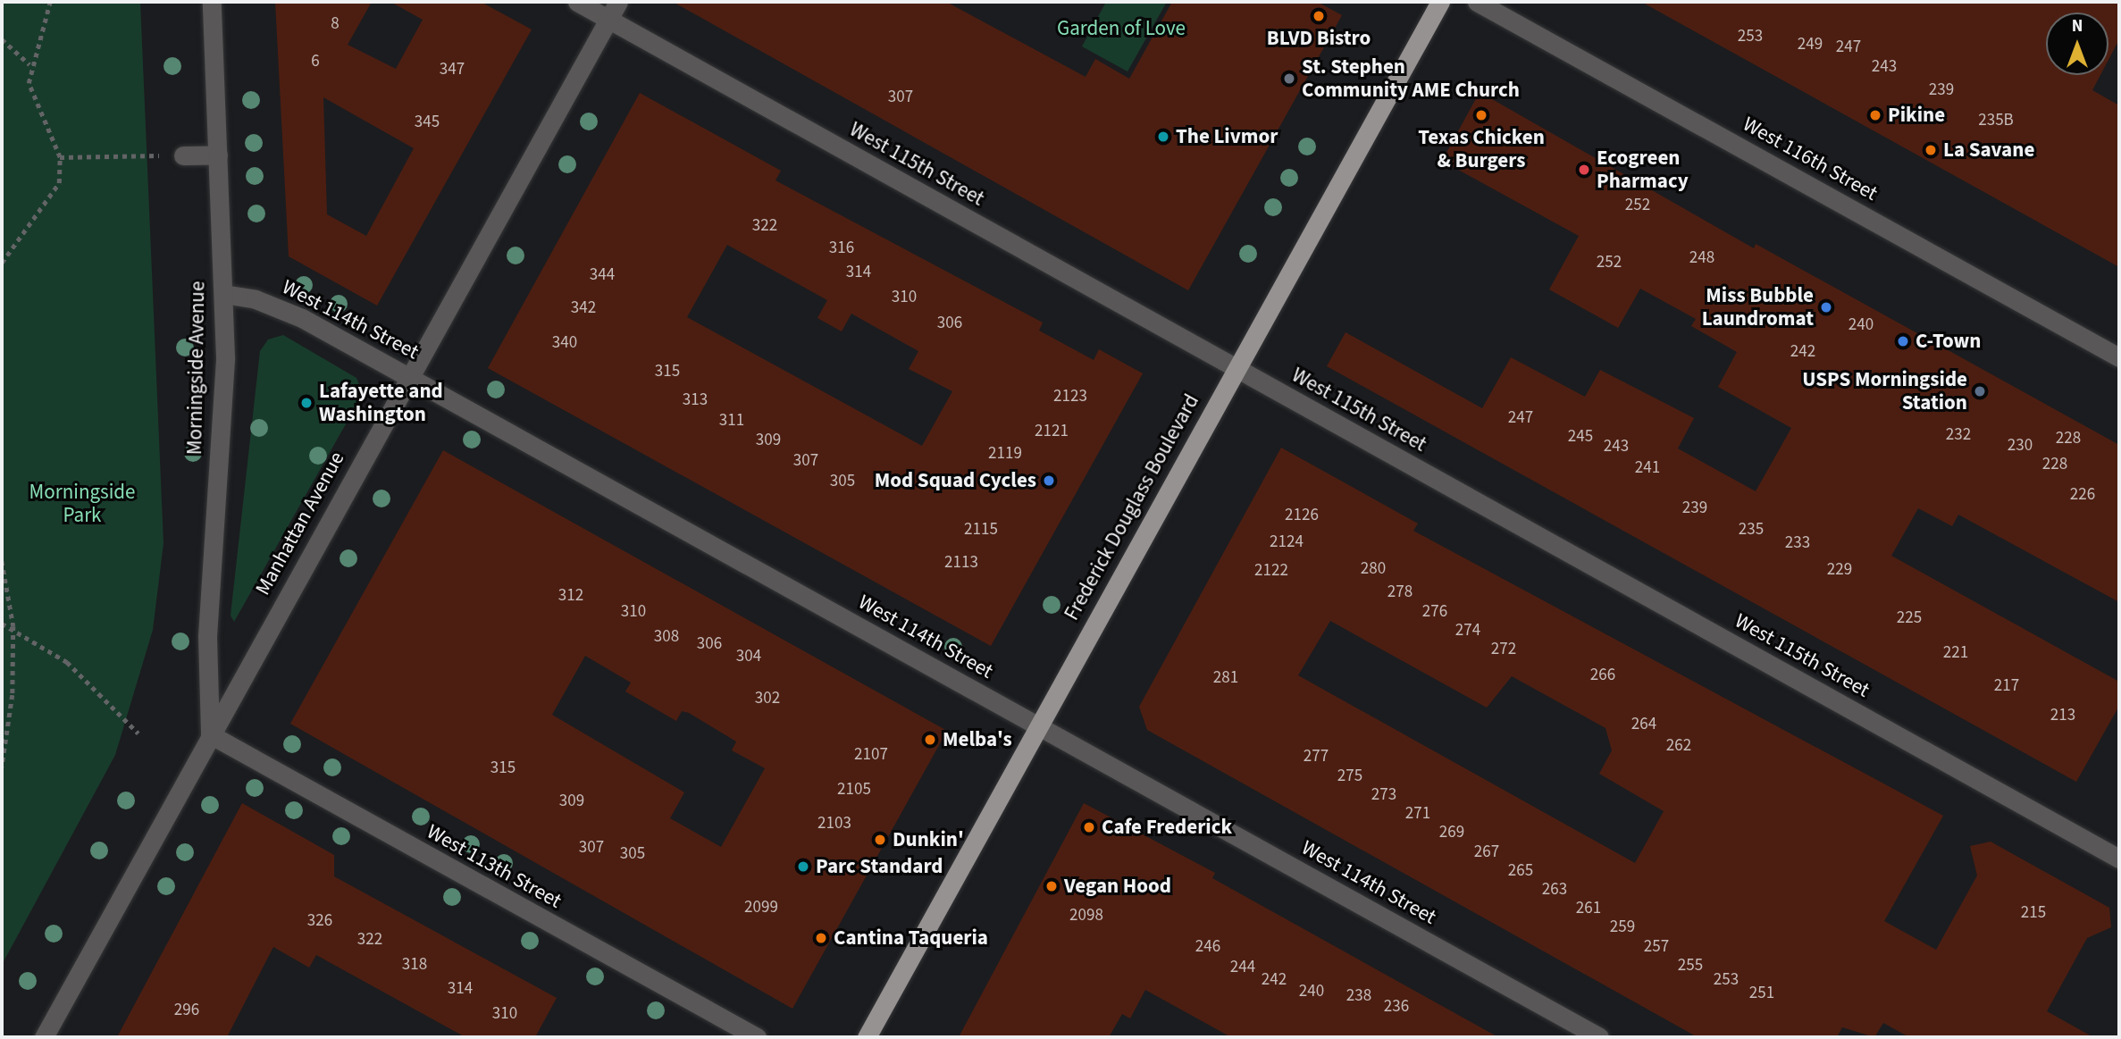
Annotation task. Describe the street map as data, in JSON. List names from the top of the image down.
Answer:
{
  "streets": {
    "main road": ["Frederick Douglass Boulevard"],
    "street": [
      "West 116th Street",
      "West 115th Street",
      "West 114th Street",
      "Morningside Avenue",
      "Manhattan Avenue",
      "West 113th Street"
    ]
  },
  "crossings": [
    ["West 115th Street", "Frederick Douglass Boulevard"],
    ["West 115th Street", "Manhattan Avenue"],
    ["West 114th Street", "Morningside Avenue"],
    ["West 114th Street", "Frederick Douglass Boulevard"],
    ["West 114th Street", "Manhattan Avenue"],
    ["Morningside Avenue", "Manhattan Avenue"],
    ["Morningside Avenue", "West 113th Street"],
    ["Manhattan Avenue", "West 113th Street"]
  ],
  "parks": ["Garden of Love", "Morningside Park"],
  "places": [
    "BLVD Bistro",
    "St. Stephen Community AME Church",
    "Texas Chicken & Burgers",
    "Pikine",
    "The Livmor",
    "La Savane",
    "Ecogreen Pharmacy",
    "Miss Bubble Laundromat",
    "C-Town",
    "USPS Morningside Station",
    "Lafayette and Washington",
    "Mod Squad Cycles",
    "Melba's",
    "Cafe Frederick",
    "Dunkin'",
    "Parc Standard",
    "Vegan Hood",
    "Cantina Taqueria"
  ],
  "house_numbers": [
    "8",
    "253",
    "249",
    "247",
    "6",
    "243",
    "347",
    "239",
    "307",
    "235B",
    "345",
    "252",
    "322",
    "316",
    "248",
    "252",
    "314",
    "344",
    "310",
    "342",
    "306",
    "240",
    "340",
    "242",
    "315",
    "2123",
    "313",
    "247",
    "311",
    "2121",
    "232",
    "245",
    "228",
    "309",
    "230",
    "243",
    "2119",
    "307",
    "228",
    "241",
    "305",
    "226",
    "239",
    "2126",
    "2115",
    "235",
    "2124",
    "233",
    "2113",
    "280",
    "229",
    "2122",
    "278",
    "312",
    "310",
    "276",
    "225",
    "274",
    "308",
    "306",
    "272",
    "221",
    "304",
    "266",
    "281",
    "217",
    "302",
    "213",
    "264",
    "262",
    "2107",
    "277",
    "315",
    "275",
    "2105",
    "273",
    "309",
    "271",
    "2103",
    "269",
    "307",
    "267",
    "305",
    "265",
    "263",
    "2099",
    "261",
    "215",
    "2098",
    "326",
    "259",
    "322",
    "246",
    "257",
    "318",
    "255",
    "244",
    "242",
    "253",
    "314",
    "240",
    "251",
    "238",
    "236",
    "296",
    "310"
  ],
  "north": "top"
}
